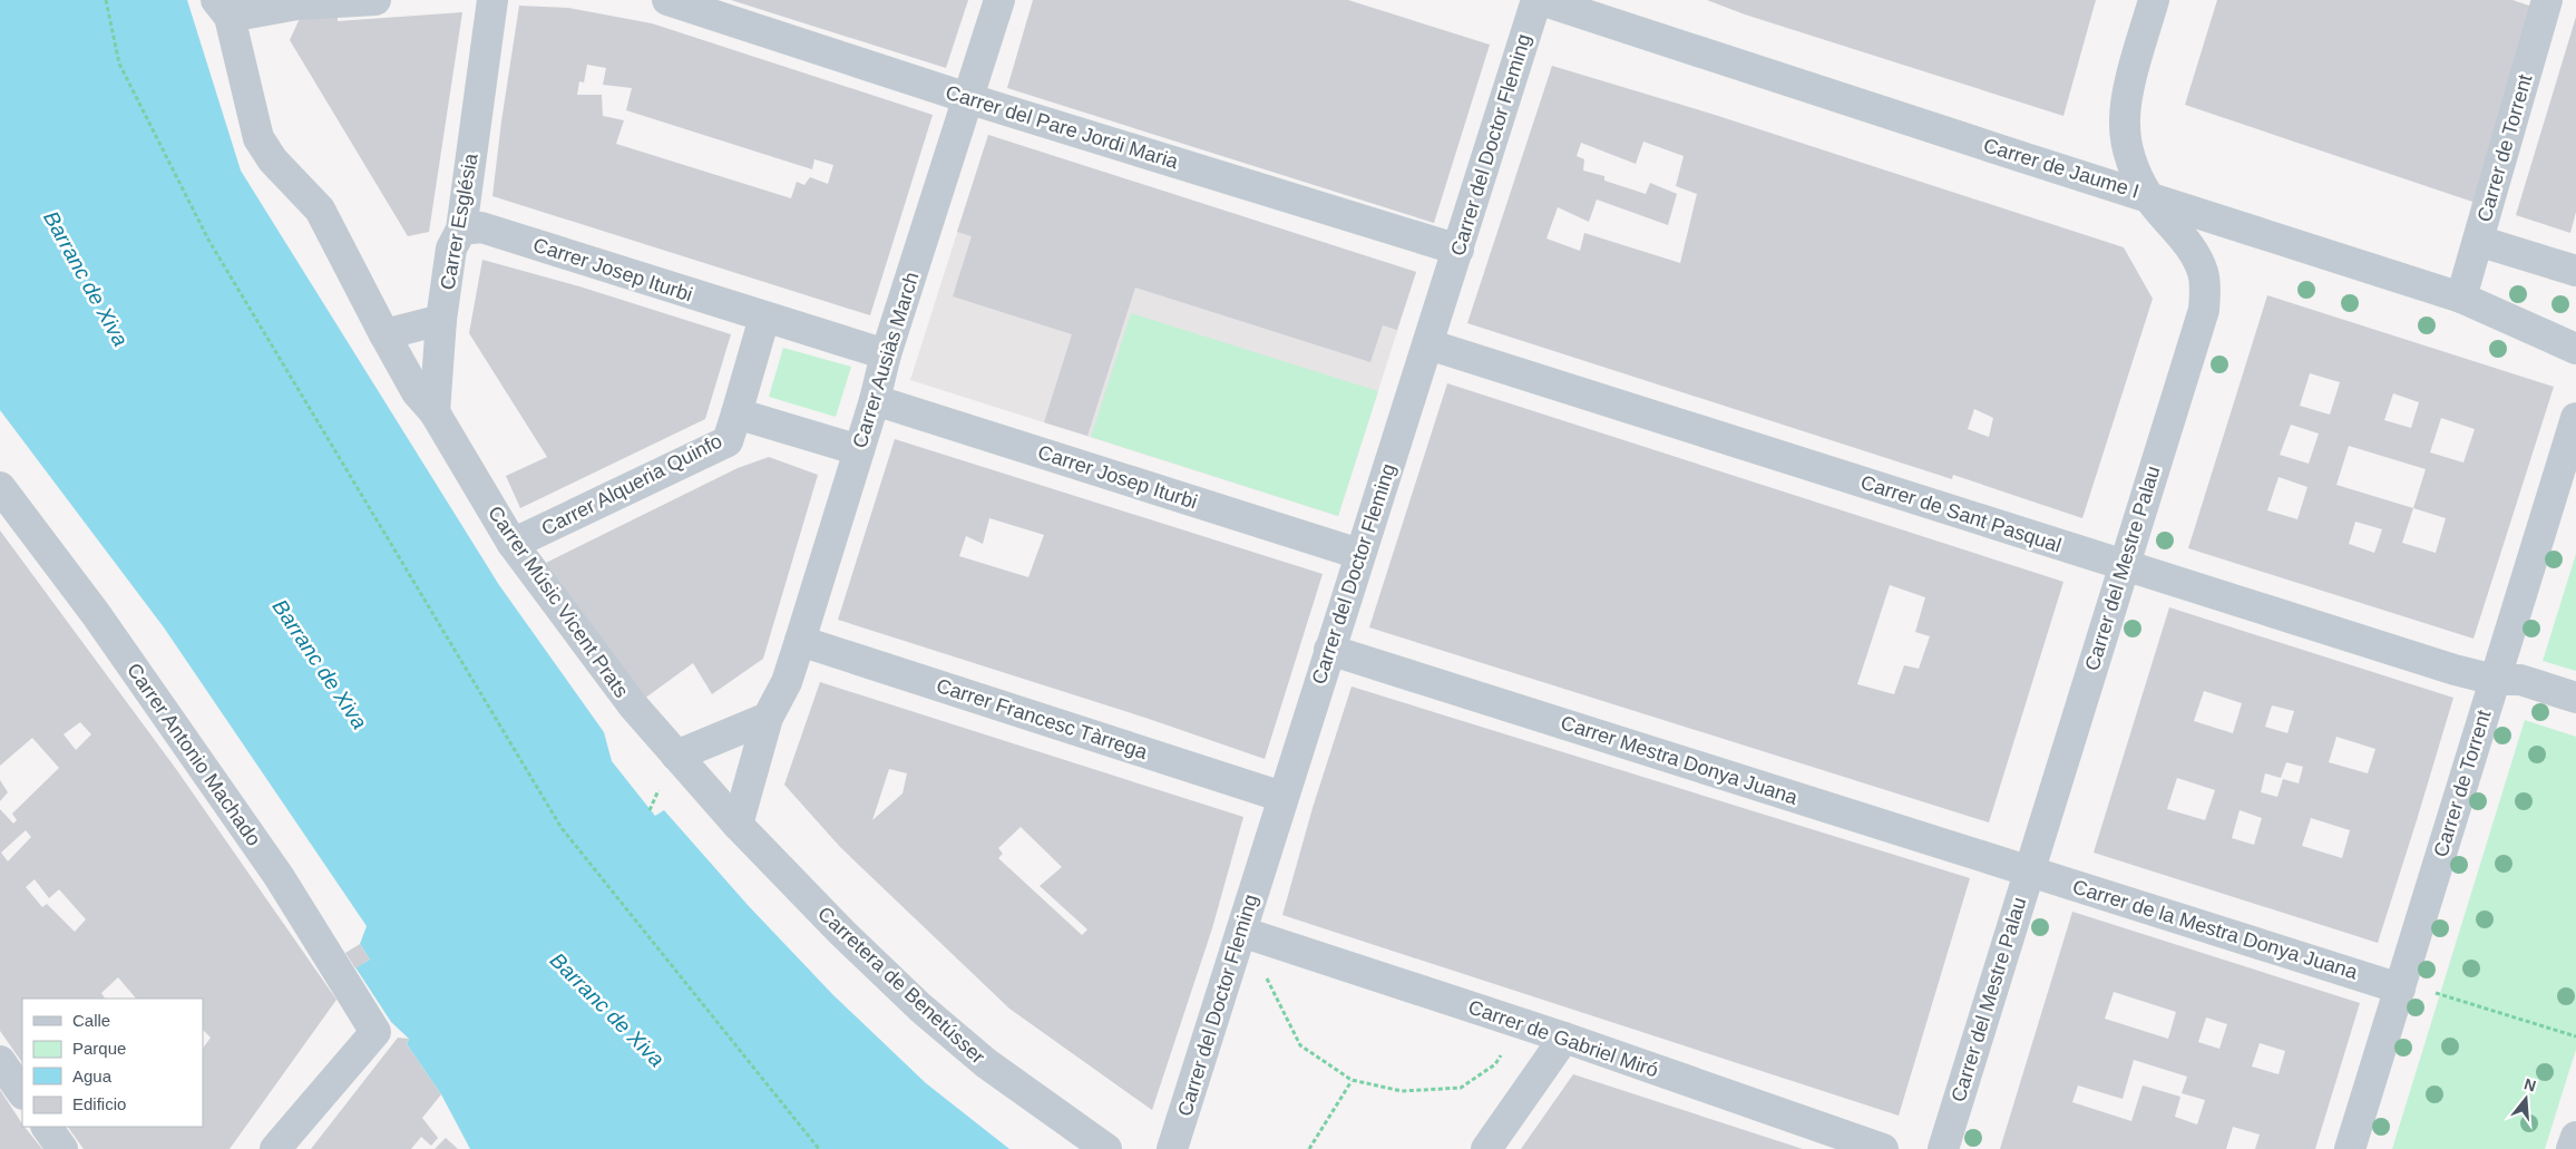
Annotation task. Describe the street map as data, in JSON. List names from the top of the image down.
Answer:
{
  "streets": {
    "street": [
      "Carrer del Pare Jordi Maria",
      "Carrer del Doctor Fleming",
      "Carrer de Torrent",
      "Carrer de Jaume I",
      "Carrer Església",
      "Carrer Josep Iturbi",
      "Carrer Ausiàs March",
      "Carrer Alqueria Quinfo",
      "Carrer de Sant Pasqual",
      "Carrer del Mestre Palau",
      "Carrer Músic Vicent Prats",
      "Carrer Francesc Tàrrega",
      "Carrer Antonio Machado",
      "Carrer Mestra Donya Juana",
      "Carrer de la Mestra Donya Juana",
      "Carretera de Benetússer",
      "Carrer de Gabriel Miró"
    ]
  },
  "crossings": [
    ["Carrer del Pare Jordi Maria", "Carrer del Doctor Fleming"],
    ["Carrer del Pare Jordi Maria", "Carrer Ausiàs March"],
    ["Carrer del Doctor Fleming", "Carrer Josep Iturbi"],
    ["Carrer del Doctor Fleming", "Carrer de Sant Pasqual"],
    ["Carrer del Doctor Fleming", "Carrer Francesc Tàrrega"],
    ["Carrer del Doctor Fleming", "Carrer Mestra Donya Juana"],
    ["Carrer del Doctor Fleming", "Carrer de Gabriel Miró"],
    ["Carrer de Torrent", "Carrer de Jaume I"],
    ["Carrer de Torrent", "Carrer de Sant Pasqual"],
    ["Carrer de Torrent", "Carrer de la Mestra Donya Juana"],
    ["Carrer de Jaume I", "Carrer del Mestre Palau"],
    ["Carrer Església", "Carrer Josep Iturbi"],
    ["Carrer Església", "Carrer Músic Vicent Prats"],
    ["Carrer Josep Iturbi", "Carrer Ausiàs March"],
    ["Carrer Josep Iturbi", "Carrer Alqueria Quinfo"],
    ["Carrer Ausiàs March", "Carrer Músic Vicent Prats"],
    ["Carrer Ausiàs March", "Carrer Francesc Tàrrega"],
    ["Carrer Ausiàs March", "Carretera de Benetússer"],
    ["Carrer Alqueria Quinfo", "Carrer Músic Vicent Prats"],
    ["Carrer de Sant Pasqual", "Carrer del Mestre Palau"],
    ["Carrer del Mestre Palau", "Carrer Mestra Donya Juana"],
    ["Carrer del Mestre Palau", "Carrer de la Mestra Donya Juana"],
    ["Carrer Músic Vicent Prats", "Carretera de Benetússer"],
    ["Carrer Mestra Donya Juana", "Carrer de la Mestra Donya Juana"]
  ],
  "water": ["Barranc de Xiva"],
  "legend": [
    "Calle",
    "Parque",
    "Agua",
    "Edificio"
  ],
  "north": "top"
}
